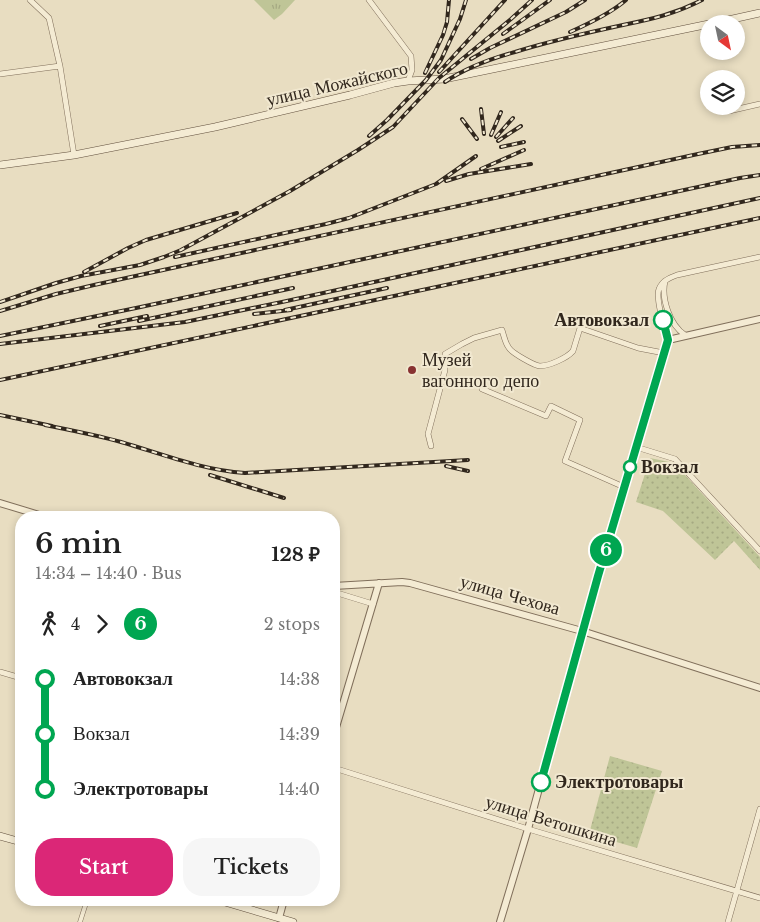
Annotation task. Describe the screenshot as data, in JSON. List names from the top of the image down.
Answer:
{
  "streets": {
    "main road": ["улица Можайского"],
    "street": ["улица Чехова", "улица Ветошкина"]
  },
  "places": [
    "Автовокзал",
    "Музей вагонного депо",
    "Вокзал",
    "Электротовары"
  ],
  "lines": ["bus line 6"],
  "north": "bottom right",
  "page": {
    "on_map": "6",
    "heading": ["6 min", "14:34 – 14:40 · Bus", "128 ₽"],
    "legs": ["4", "6", "2 stops"],
    "list": [
      {
        "name": "Автовокзал",
        "value": "14:38"
      },
      {
        "name": "Вокзал",
        "value": "14:39"
      },
      {
        "name": "Электротовары",
        "value": "14:40"
      }
    ],
    "buttons": ["Start", "Tickets"]
  }
}
